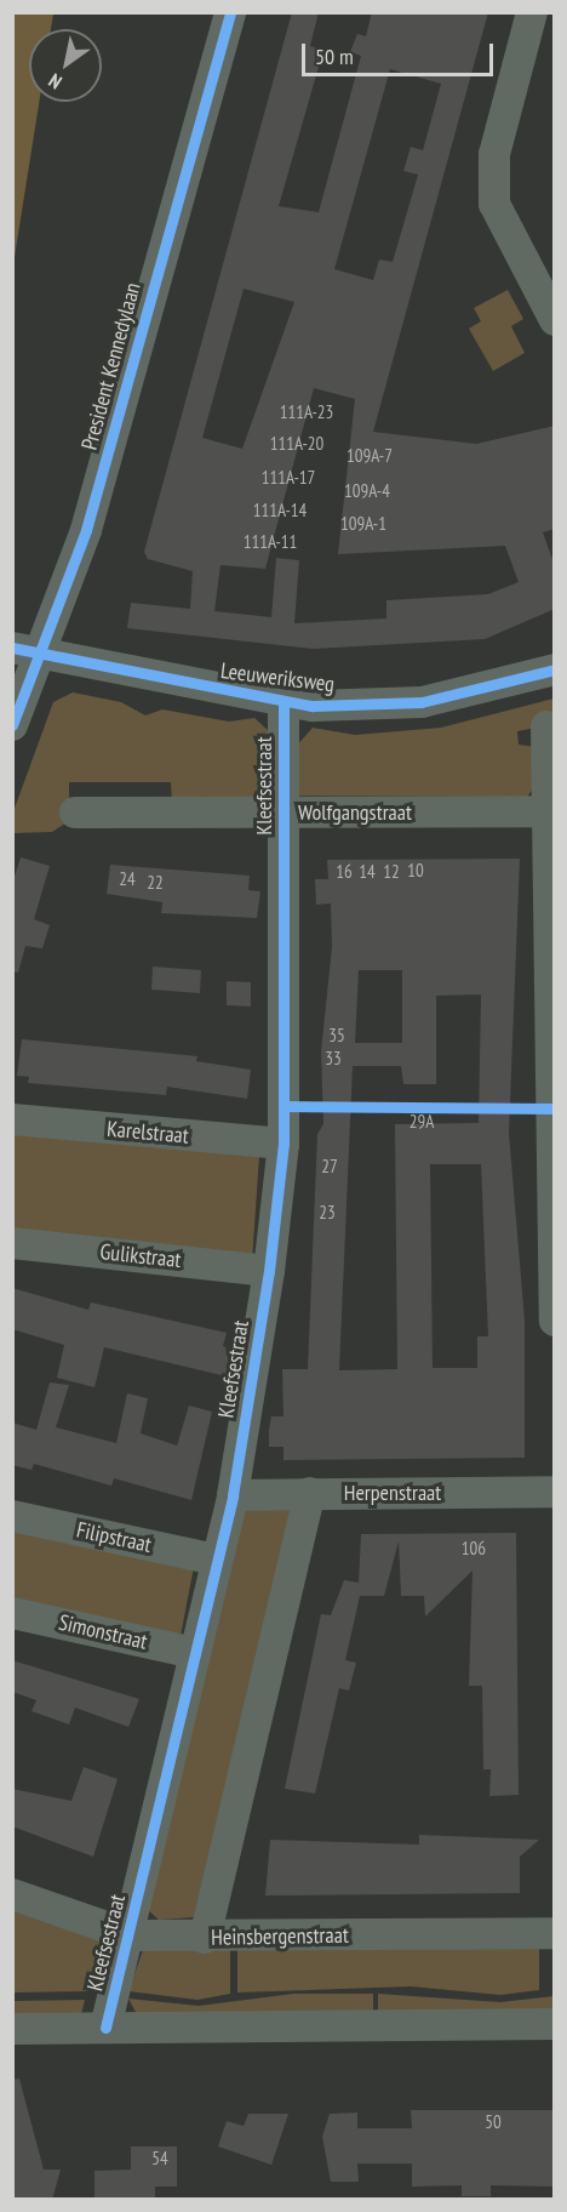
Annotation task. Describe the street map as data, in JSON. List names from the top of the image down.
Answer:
{
  "streets": {
    "street": [
      "President Kennedylaan",
      "Leeuweriksweg",
      "Kleefsestraat",
      "Wolfgangstraat",
      "Karelstraat",
      "Gulikstraat",
      "Herpenstraat",
      "Filipstraat",
      "Simonstraat",
      "Heinsbergenstraat"
    ]
  },
  "crossings": [
    ["President Kennedylaan", "Leeuweriksweg"],
    ["Leeuweriksweg", "Kleefsestraat"],
    ["Kleefsestraat", "Wolfgangstraat"],
    ["Kleefsestraat", "Karelstraat"],
    ["Kleefsestraat", "Gulikstraat"],
    ["Kleefsestraat", "Herpenstraat"],
    ["Kleefsestraat", "Filipstraat"],
    ["Kleefsestraat", "Simonstraat"],
    ["Kleefsestraat", "Heinsbergenstraat"]
  ],
  "house_numbers": [
    "111A-23",
    "111A-20",
    "109A-7",
    "111A-17",
    "109A-4",
    "111A-14",
    "109A-1",
    "111A-11",
    "10",
    "16",
    "14",
    "12",
    "24",
    "22",
    "35",
    "33",
    "29A",
    "27",
    "23",
    "106",
    "50",
    "54"
  ],
  "scale_bar": "50 m",
  "north": "bottom left"
}
